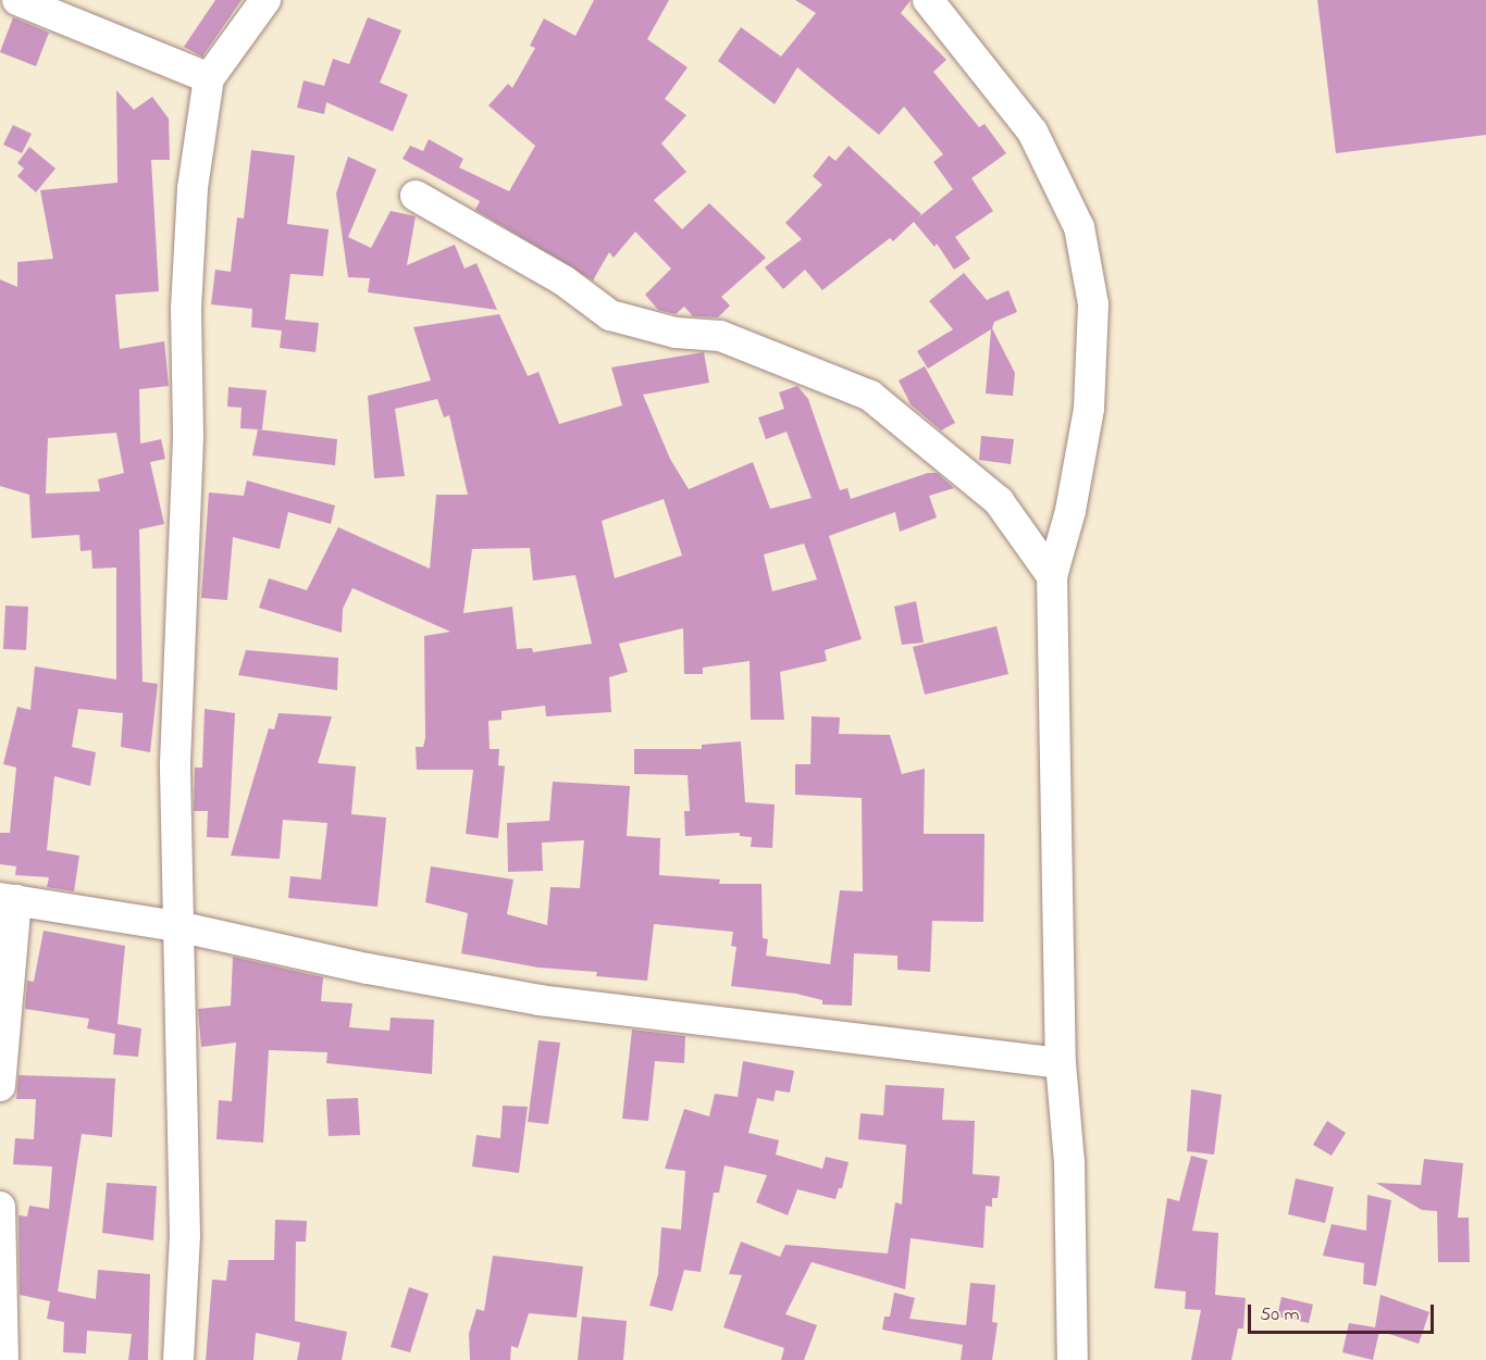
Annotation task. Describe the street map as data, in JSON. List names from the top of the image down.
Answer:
{
  "scale_bar": "50 m"
}
